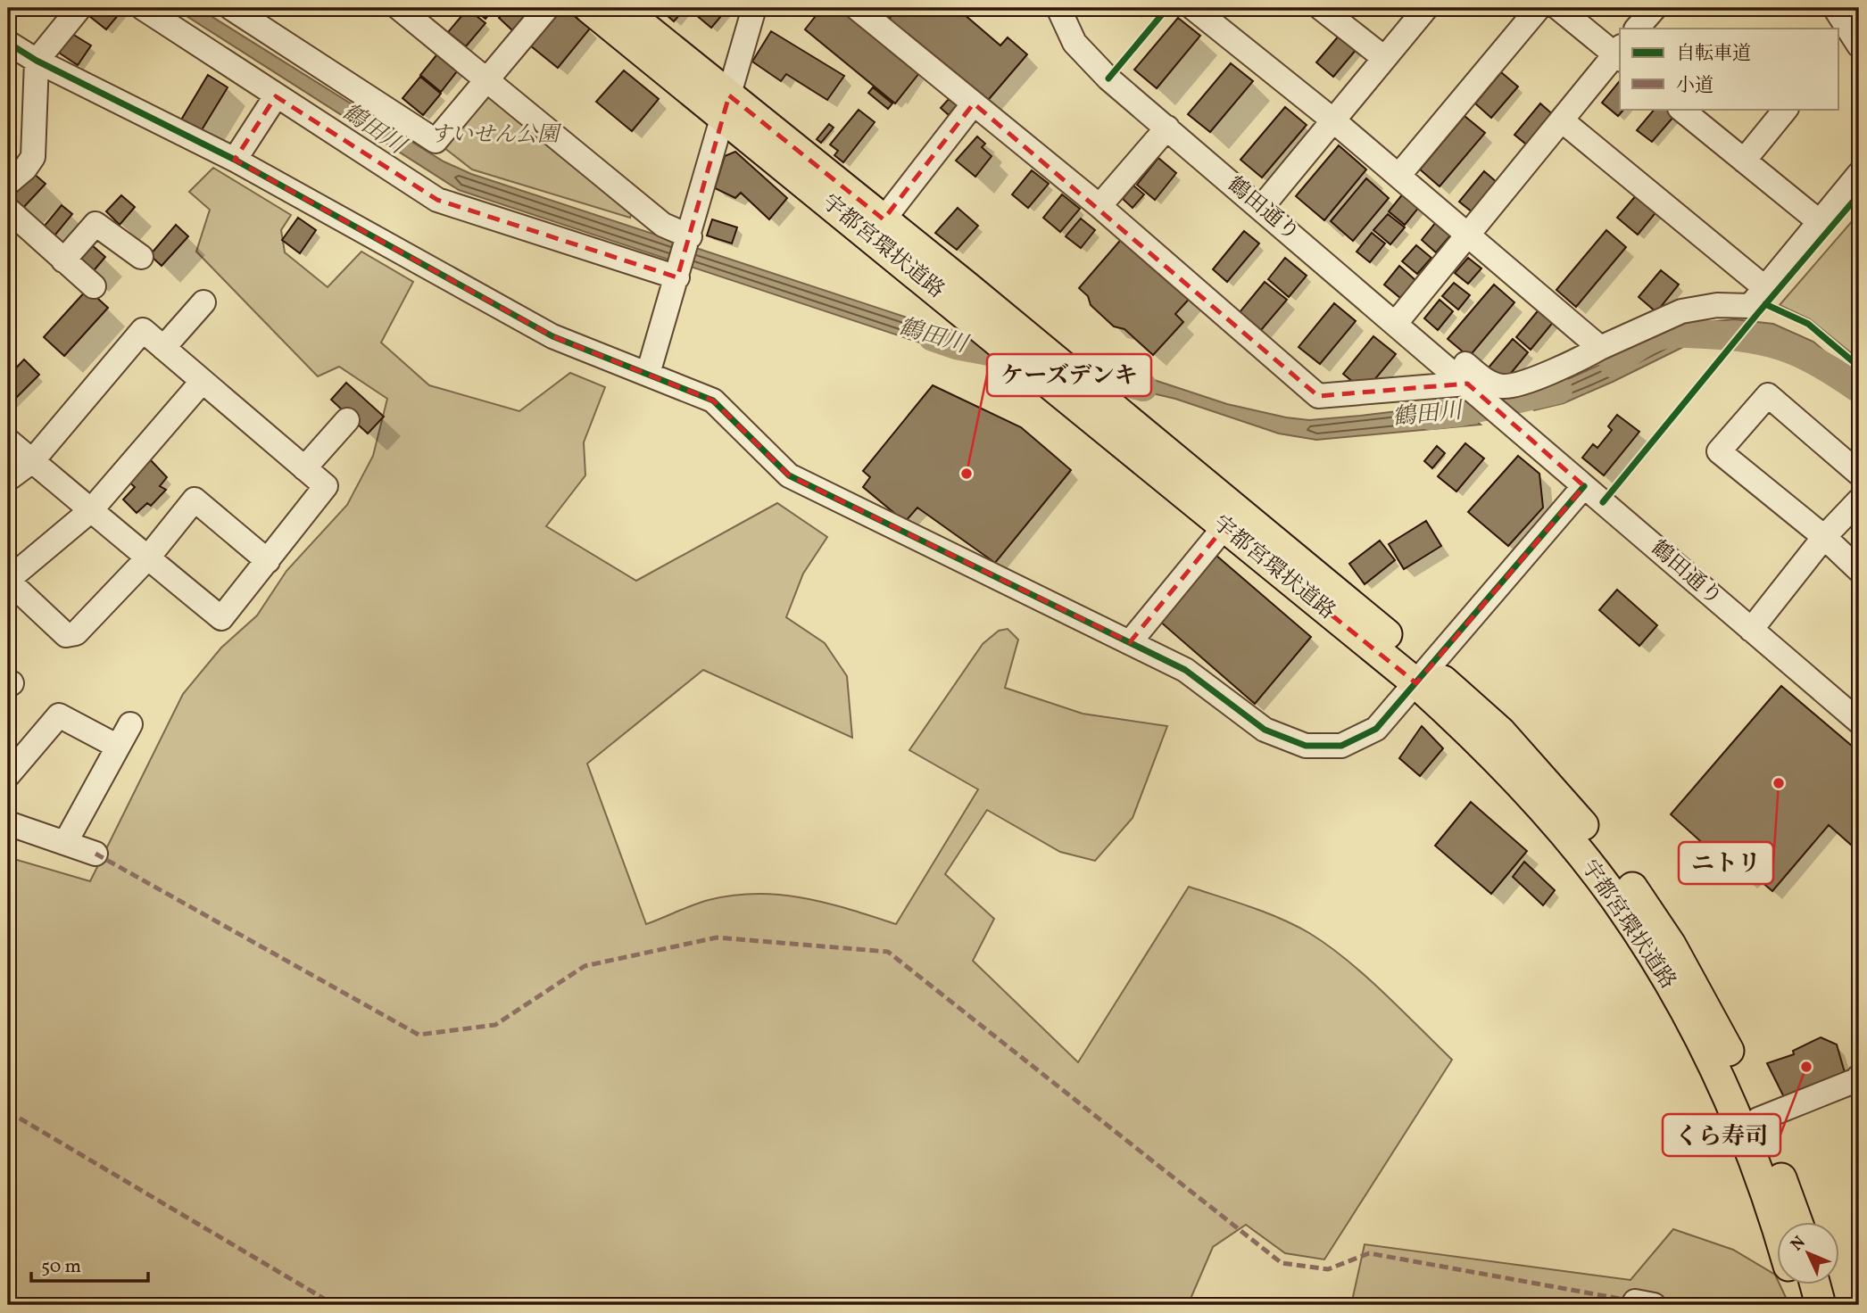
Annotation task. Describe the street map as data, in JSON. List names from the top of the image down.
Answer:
{
  "streets": {
    "main road": ["宇都宮環状道路"],
    "street": ["鶴田通り"]
  },
  "water": ["鶴田川"],
  "parks": ["すいせん公園"],
  "places": ["ケーズデンキ", "ニトリ", "くら寿司"],
  "legend": ["自転車道", "小道"],
  "scale_bar": "50 m",
  "north": "top left"
}
